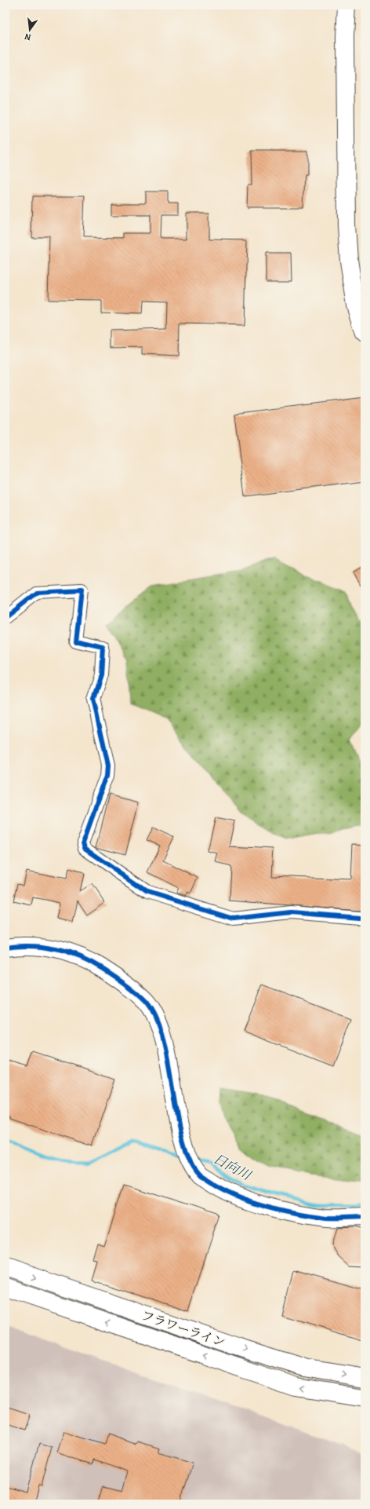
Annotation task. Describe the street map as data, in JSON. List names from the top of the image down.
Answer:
{
  "streets": {
    "street": ["フラワーライン"]
  },
  "water": ["日向川"],
  "north": "bottom"
}
